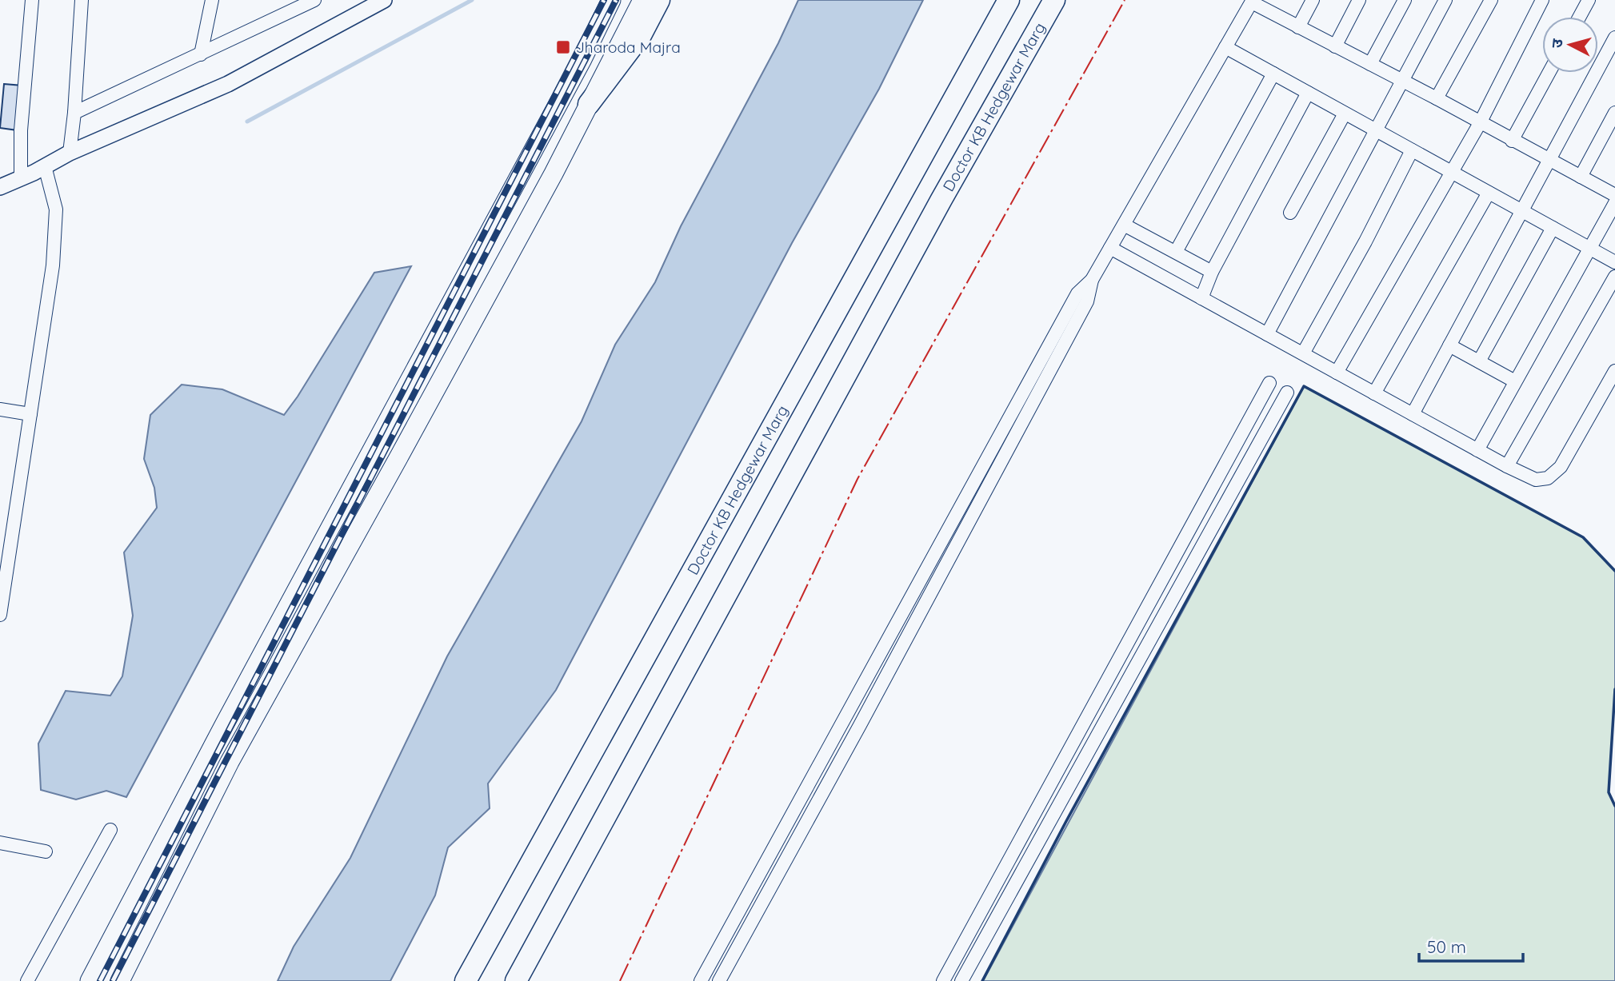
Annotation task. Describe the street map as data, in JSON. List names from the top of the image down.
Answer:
{
  "streets": {
    "highway": ["Doctor KB Hedgewar Marg"]
  },
  "places": {
    "transit": ["Jharoda Majra"]
  },
  "scale_bar": "50 m",
  "north": "left"
}
